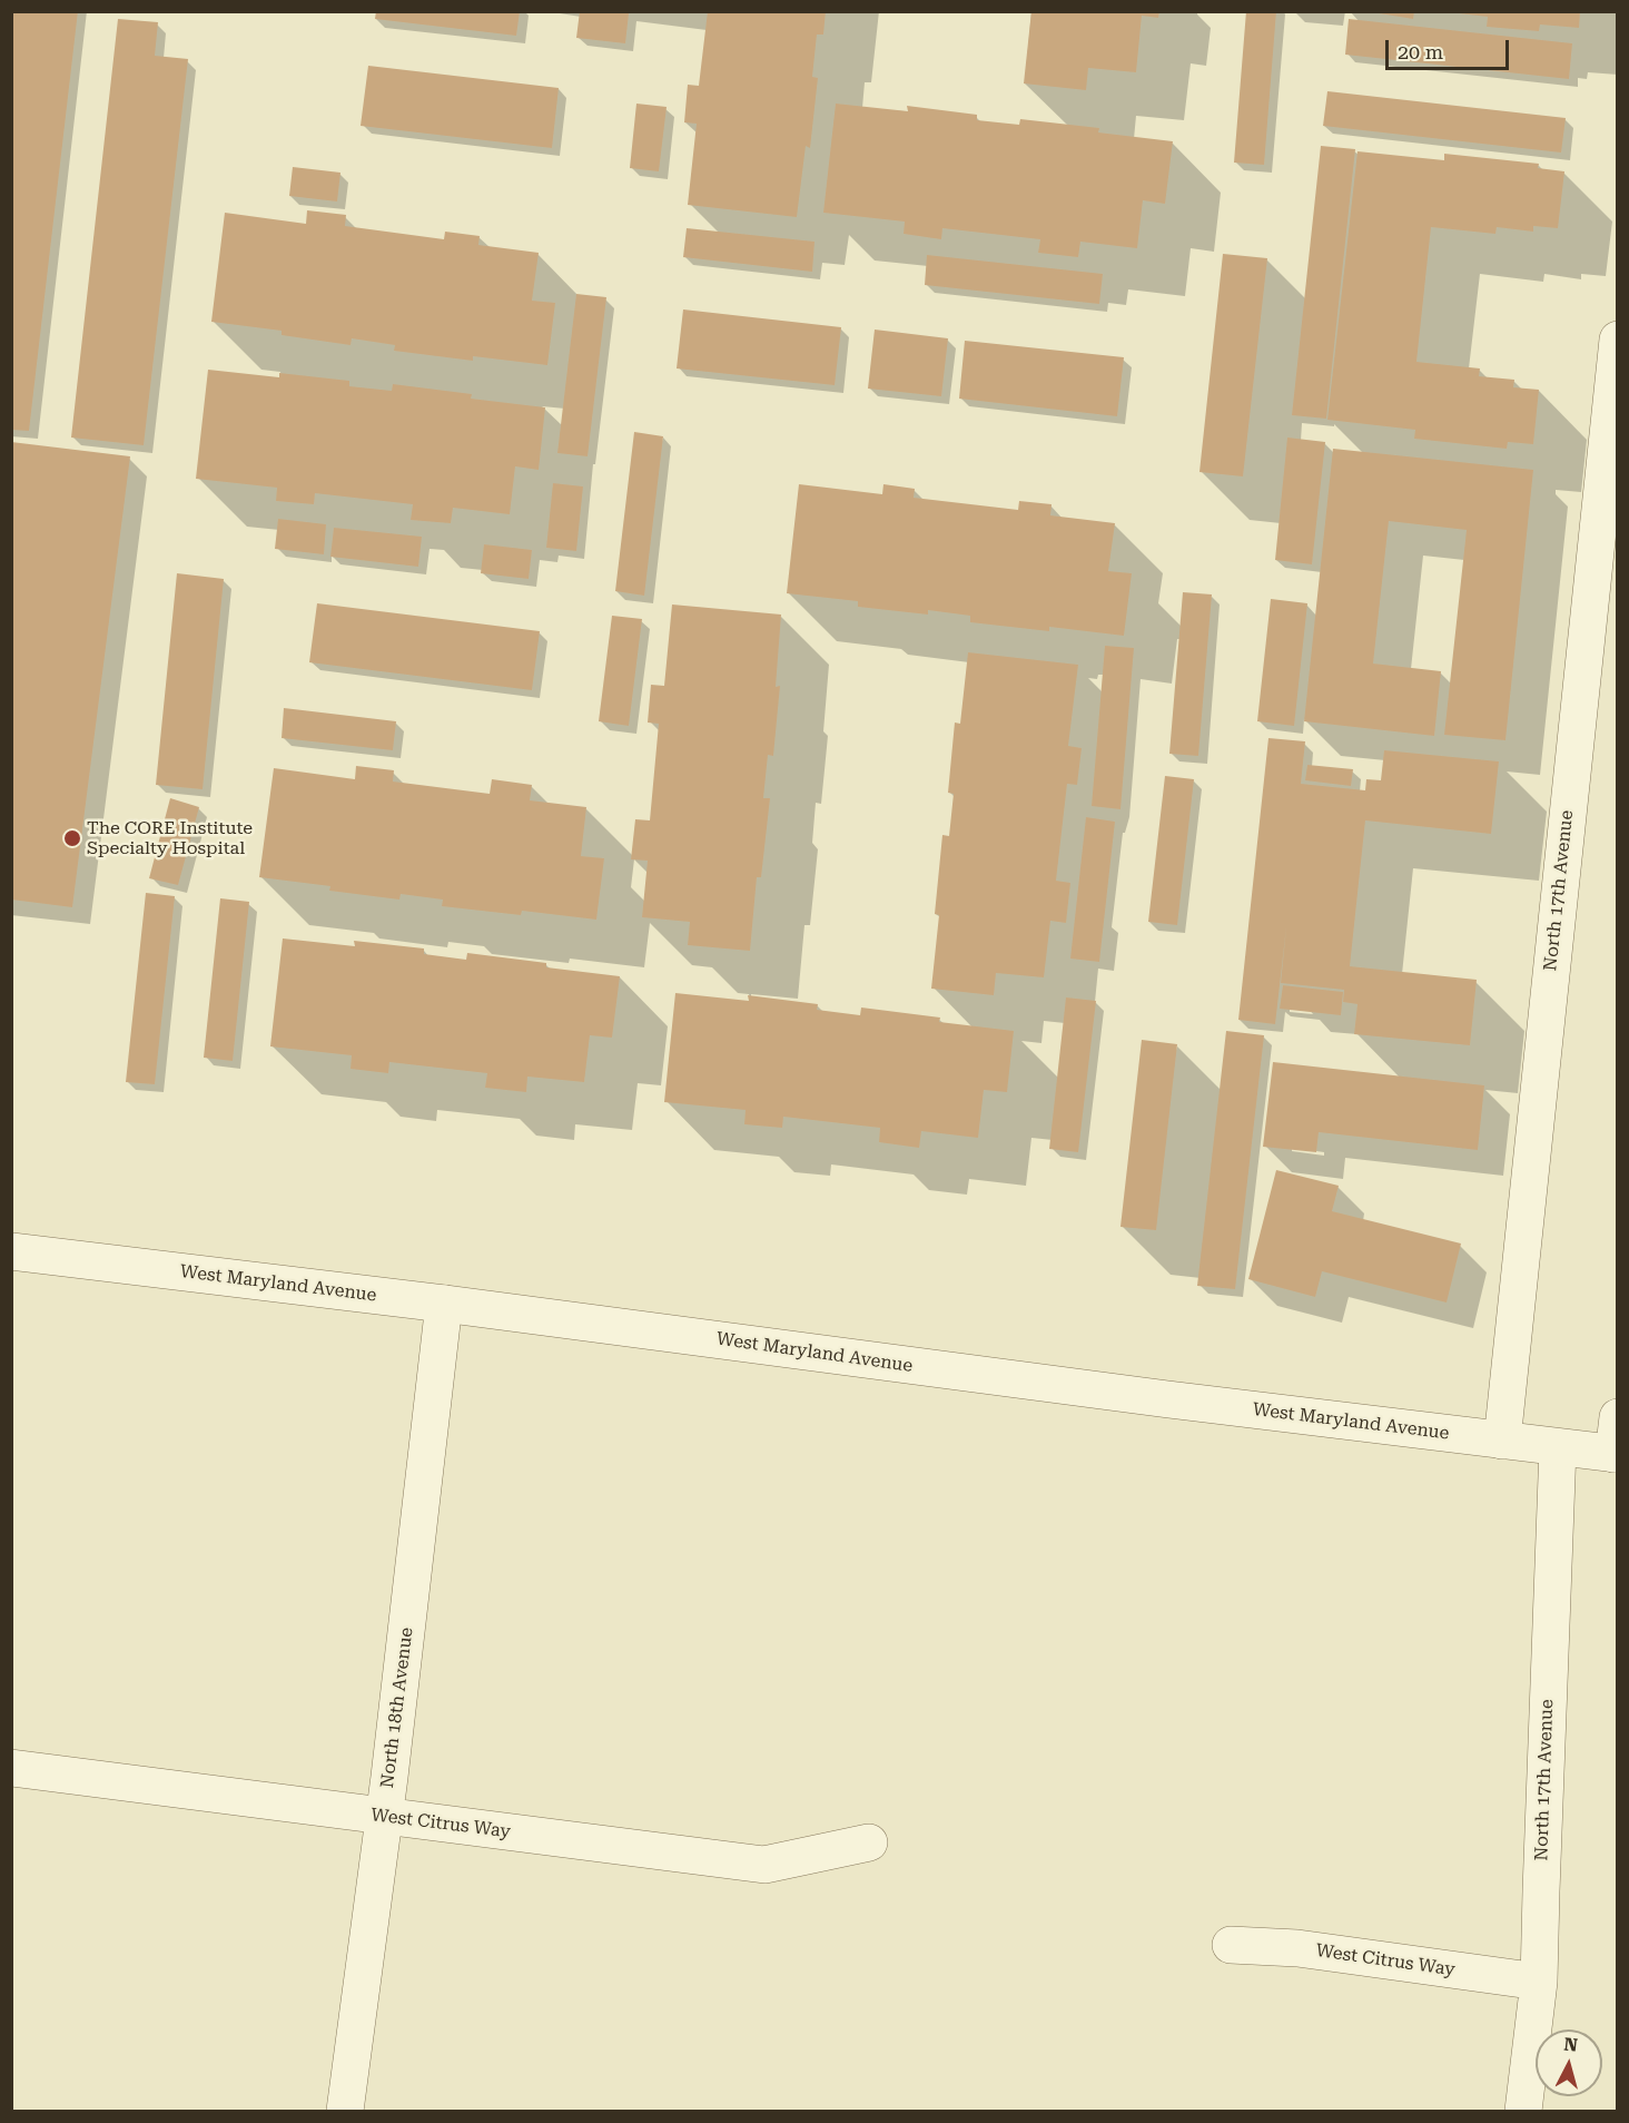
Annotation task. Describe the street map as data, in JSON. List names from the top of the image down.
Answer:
{
  "streets": {
    "street": [
      "North 17th Avenue",
      "West Maryland Avenue",
      "North 18th Avenue",
      "West Citrus Way"
    ]
  },
  "crossings": [
    ["North 17th Avenue", "West Maryland Avenue"],
    ["North 17th Avenue", "West Citrus Way"],
    ["West Maryland Avenue", "North 18th Avenue"],
    ["North 18th Avenue", "West Citrus Way"]
  ],
  "places": ["The CORE Institute Specialty Hospital"],
  "scale_bar": "20 m",
  "north": "top"
}
